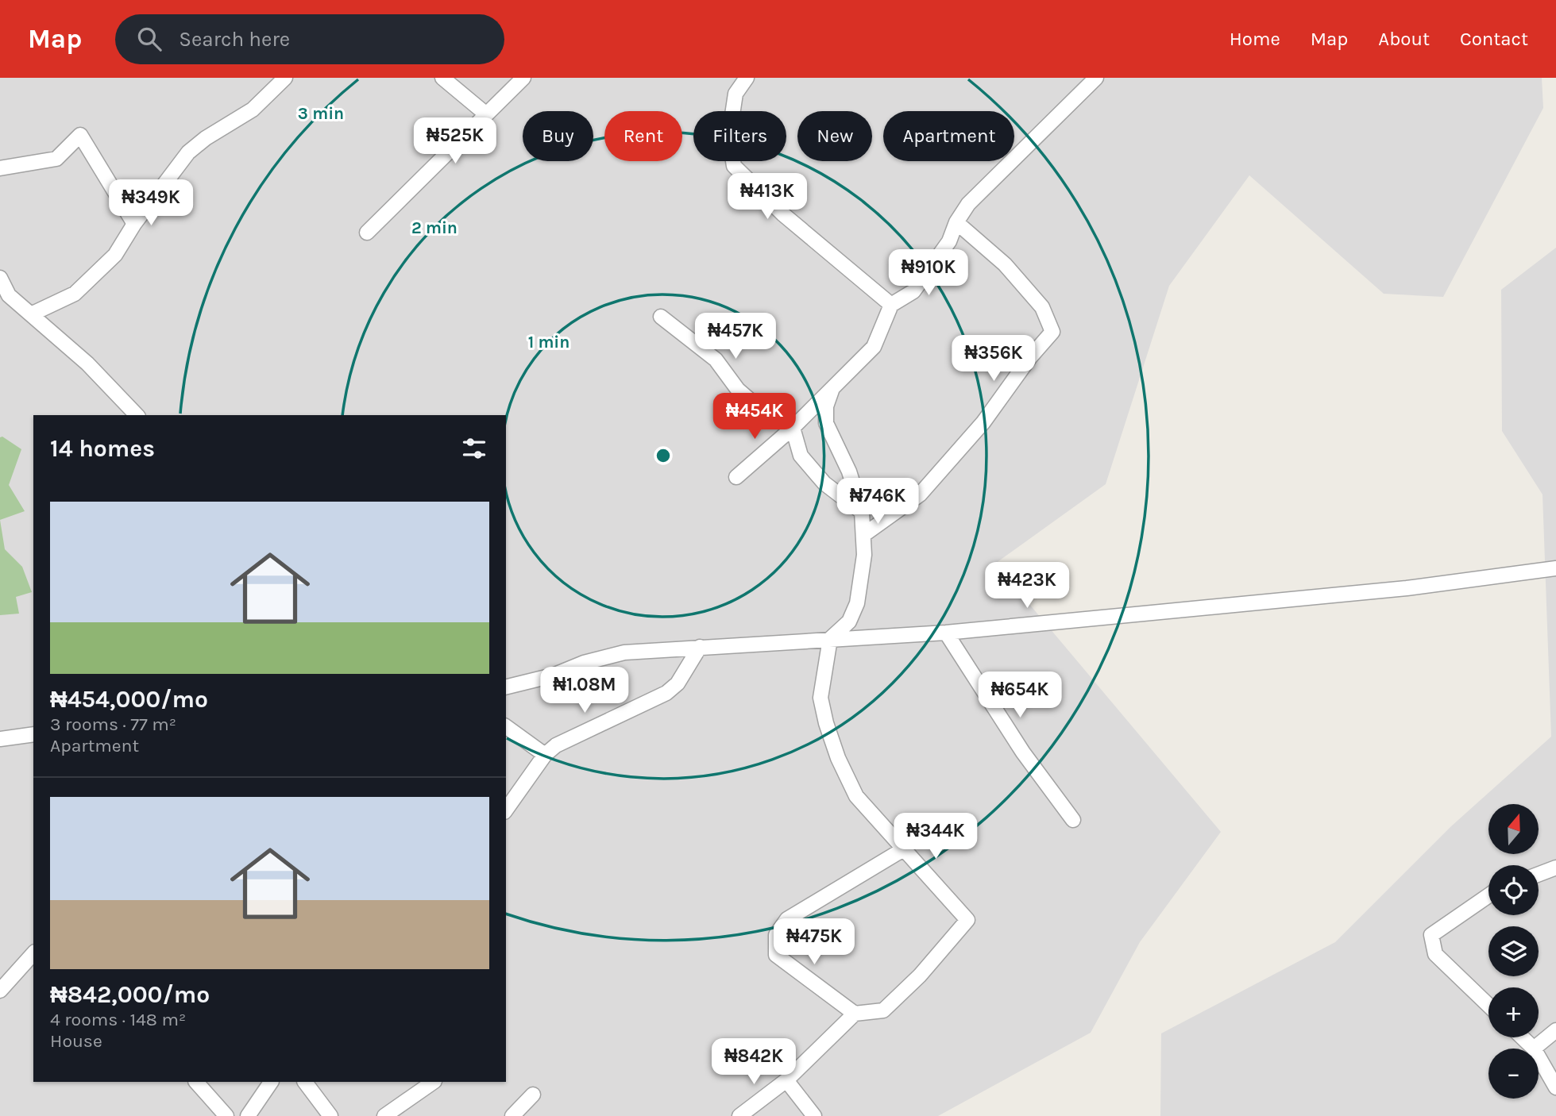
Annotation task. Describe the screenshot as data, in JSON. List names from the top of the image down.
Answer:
{
  "north": "top",
  "page": {
    "header": "Map",
    "search": "Search here",
    "nav": [
      "Home",
      "Map",
      "About",
      "Contact"
    ],
    "chip": [
      "Buy",
      "Rent",
      "Filters",
      "New",
      "Apartment"
    ],
    "price": [
      "₦525K",
      "₦413K",
      "₦349K",
      "₦910K",
      "₦457K",
      "₦356K",
      "₦454K",
      "₦746K",
      "₦423K",
      "₦1.08M",
      "₦654K",
      "₦344K",
      "₦475K",
      "₦842K"
    ],
    "heading": "14 homes",
    "list": [
      {
        "name": "₦454,000/mo",
        "note": "3 rooms · 77 m² · Apartment"
      },
      {
        "name": "₦842,000/mo",
        "note": "4 rooms · 148 m² · House"
      }
    ],
    "map_buttons": ["+", "−"]
  },
  "rings": ["3 min", "2 min", "1 min"]
}
